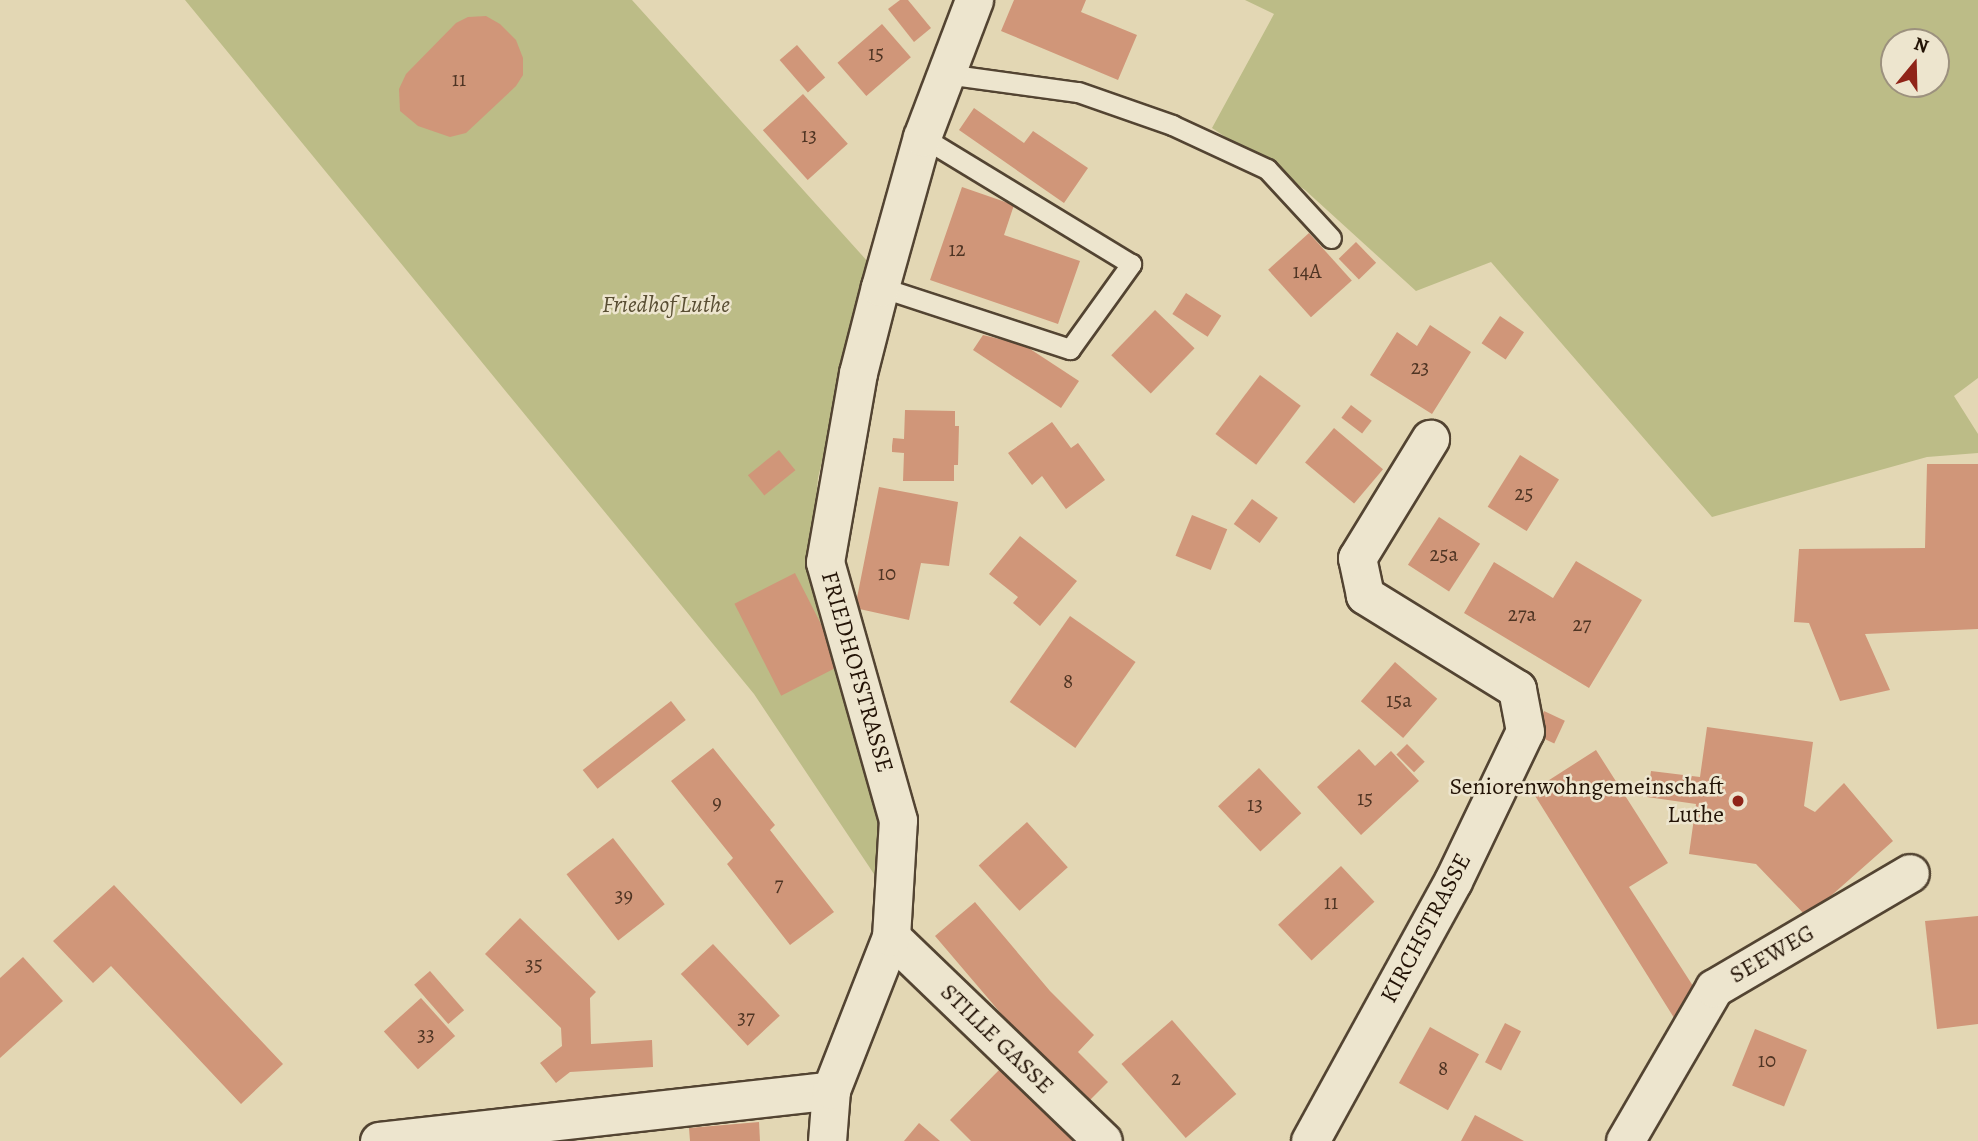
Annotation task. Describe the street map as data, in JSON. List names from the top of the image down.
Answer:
{
  "streets": {
    "street": [
      "FRIEDHOFSTRASSE",
      "KIRCHSTRASSE",
      "SEEWEG",
      "STILLE GASSE"
    ]
  },
  "crossings": [
    ["FRIEDHOFSTRASSE", "STILLE GASSE"]
  ],
  "parks": ["Friedhof Luthe"],
  "places": ["Seniorenwohngemeinschaft Luthe"],
  "house_numbers": [
    "15",
    "11",
    "13",
    "12",
    "14A",
    "23",
    "25",
    "25a",
    "10",
    "27a",
    "27",
    "8",
    "15a",
    "15",
    "9",
    "13",
    "7",
    "39",
    "11",
    "35",
    "37",
    "33",
    "10",
    "8",
    "2"
  ],
  "north": "top"
}
